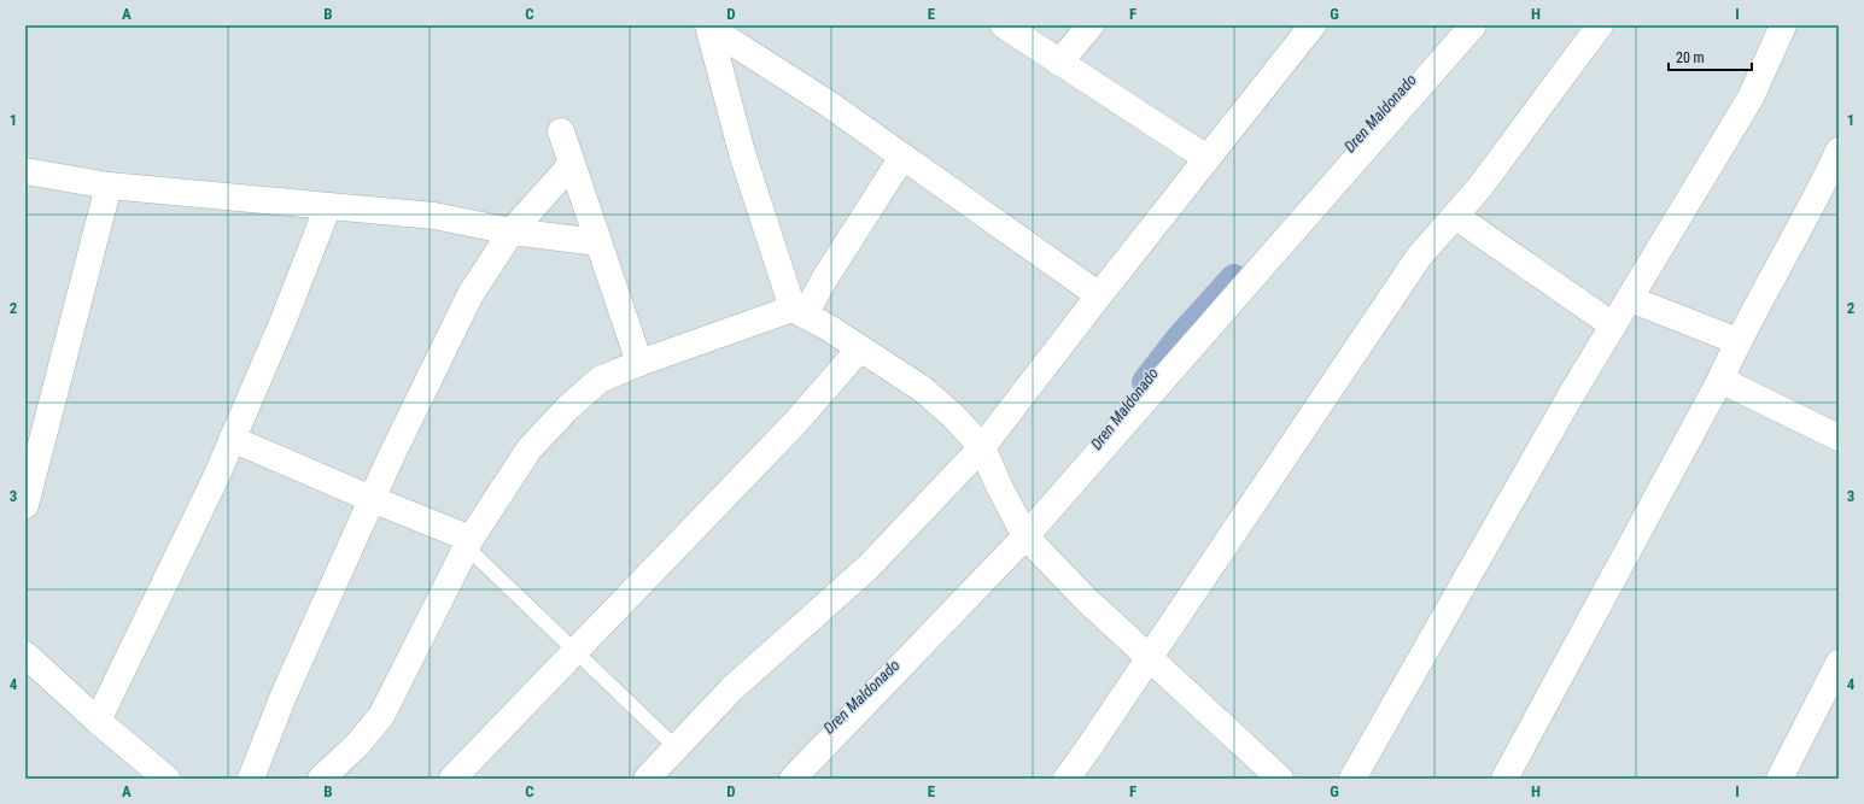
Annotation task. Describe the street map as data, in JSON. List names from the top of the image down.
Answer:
{
  "water": ["Dren Maldonado"],
  "scale_bar": "20 m",
  "grid": {
    "columns": [
      "A",
      "B",
      "C",
      "D",
      "E",
      "F",
      "G",
      "H",
      "I"
    ],
    "rows": [
      "1",
      "2",
      "3",
      "4"
    ]
  }
}
